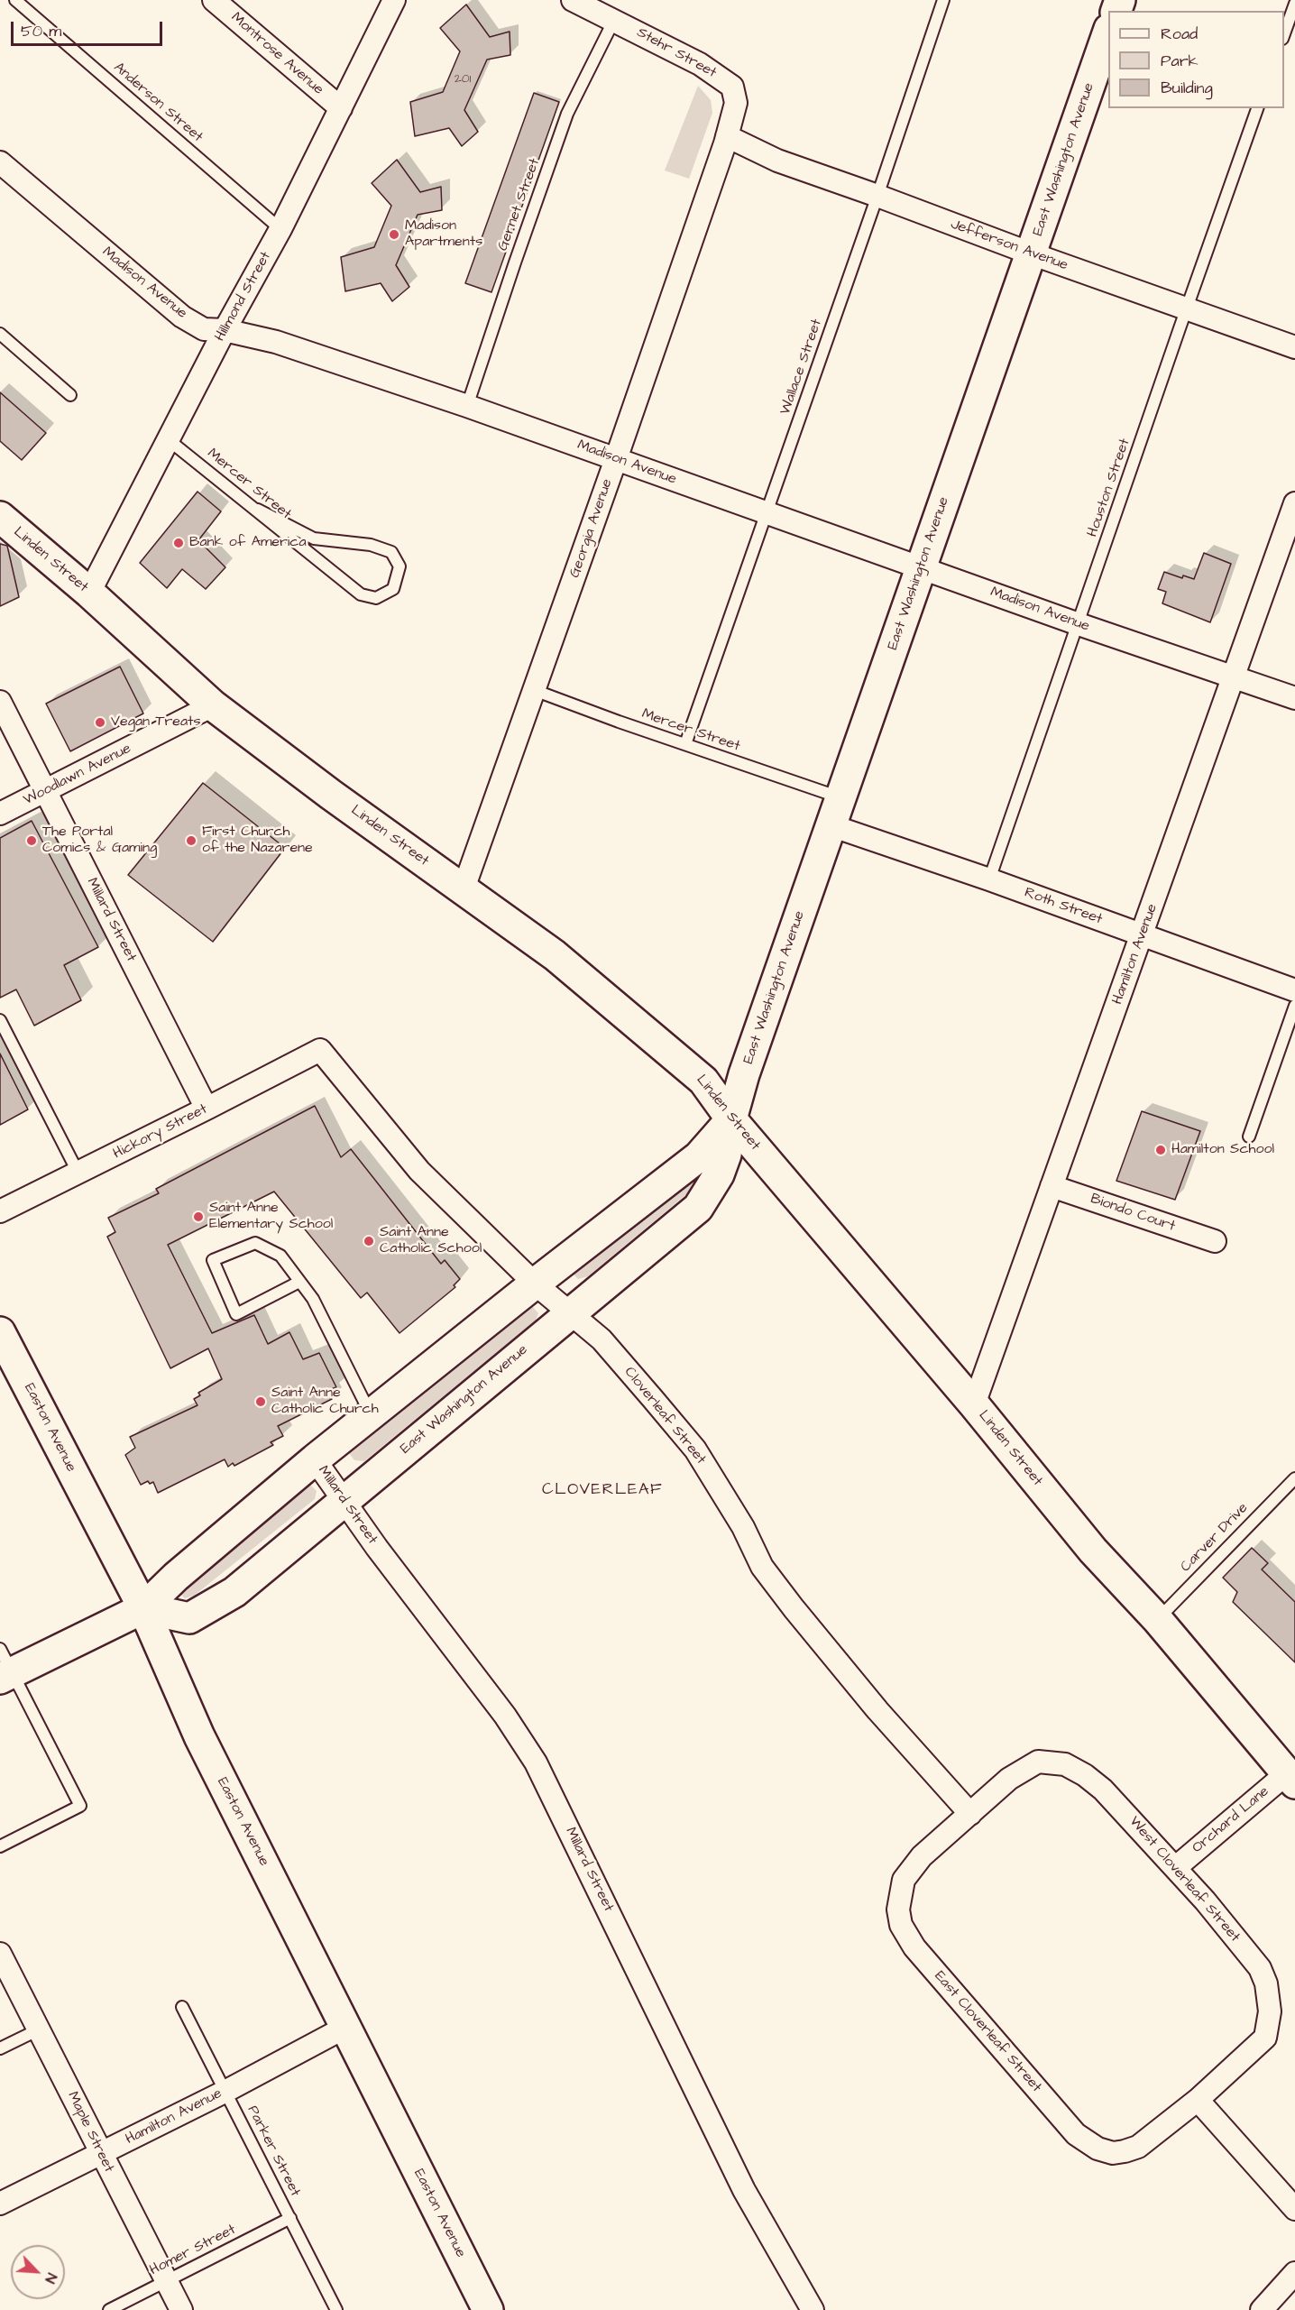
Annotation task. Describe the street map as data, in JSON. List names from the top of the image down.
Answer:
{
  "streets": {
    "main road": ["East Washington Avenue", "Linden Street", "Easton Avenue"],
    "street": [
      "Stehr Street",
      "Montrose Avenue",
      "Jefferson Avenue",
      "Madison Avenue",
      "Hillmond Street",
      "Georgia Avenue",
      "Woodlawn Avenue",
      "Roth Street",
      "Millard Street",
      "Hamilton Avenue",
      "Hickory Street",
      "Biondo Court",
      "Cloverleaf Street",
      "Orchard Lane",
      "West Cloverleaf Street",
      "East Cloverleaf Street",
      "Maple Street"
    ],
    "lane": [
      "Anderson Street",
      "Gernet Street",
      "Wallace Street",
      "Mercer Street",
      "Houston Street",
      "Carver Drive",
      "Parker Street",
      "Homer Street"
    ]
  },
  "crossings": [
    ["Stehr Street", "Gernet Street"],
    ["Stehr Street", "Jefferson Avenue"],
    ["Stehr Street", "Georgia Avenue"],
    ["Montrose Avenue", "Hillmond Street"],
    ["Anderson Street", "Hillmond Street"],
    ["East Washington Avenue", "Jefferson Avenue"],
    ["East Washington Avenue", "Madison Avenue"],
    ["East Washington Avenue", "Mercer Street"],
    ["East Washington Avenue", "Linden Street"],
    ["East Washington Avenue", "Roth Street"],
    ["East Washington Avenue", "Millard Street"],
    ["East Washington Avenue", "Cloverleaf Street"],
    ["East Washington Avenue", "Easton Avenue"],
    ["Gernet Street", "Madison Avenue"],
    ["Jefferson Avenue", "Wallace Street"],
    ["Jefferson Avenue", "Houston Street"],
    ["Jefferson Avenue", "Georgia Avenue"],
    ["Madison Avenue", "Hillmond Street"],
    ["Madison Avenue", "Wallace Street"],
    ["Madison Avenue", "Houston Street"],
    ["Madison Avenue", "Georgia Avenue"],
    ["Madison Avenue", "Hamilton Avenue"],
    ["Hillmond Street", "Mercer Street"],
    ["Hillmond Street", "Linden Street"],
    ["Wallace Street", "Mercer Street"],
    ["Mercer Street", "Georgia Avenue"],
    ["Houston Street", "Roth Street"],
    ["Georgia Avenue", "Linden Street"],
    ["Linden Street", "Woodlawn Avenue"],
    ["Linden Street", "Hamilton Avenue"],
    ["Linden Street", "Carver Drive"],
    ["Linden Street", "Orchard Lane"],
    ["Woodlawn Avenue", "Millard Street"],
    ["Roth Street", "Hamilton Avenue"],
    ["Millard Street", "Hickory Street"],
    ["Hamilton Avenue", "Biondo Court"],
    ["Hamilton Avenue", "Easton Avenue"],
    ["Hamilton Avenue", "Maple Street"],
    ["Hamilton Avenue", "Parker Street"],
    ["Hickory Street", "Cloverleaf Street"],
    ["Cloverleaf Street", "West Cloverleaf Street"],
    ["Cloverleaf Street", "East Cloverleaf Street"],
    ["Orchard Lane", "West Cloverleaf Street"],
    ["West Cloverleaf Street", "East Cloverleaf Street"],
    ["Maple Street", "Homer Street"],
    ["Parker Street", "Homer Street"]
  ],
  "districts": ["CLOVERLEAF"],
  "places": [
    "Madison Apartments",
    "Bank of America",
    "Vegan Treats",
    "The Portal Comics & Gaming",
    "First Church of the Nazarene",
    "Hamilton School",
    "Saint Anne Elementary School",
    "Saint Anne Catholic School",
    "Saint Anne Catholic Church"
  ],
  "house_numbers": ["201"],
  "legend": ["Road", "Park", "Building"],
  "scale_bar": "50 m",
  "north": "bottom right"
}
